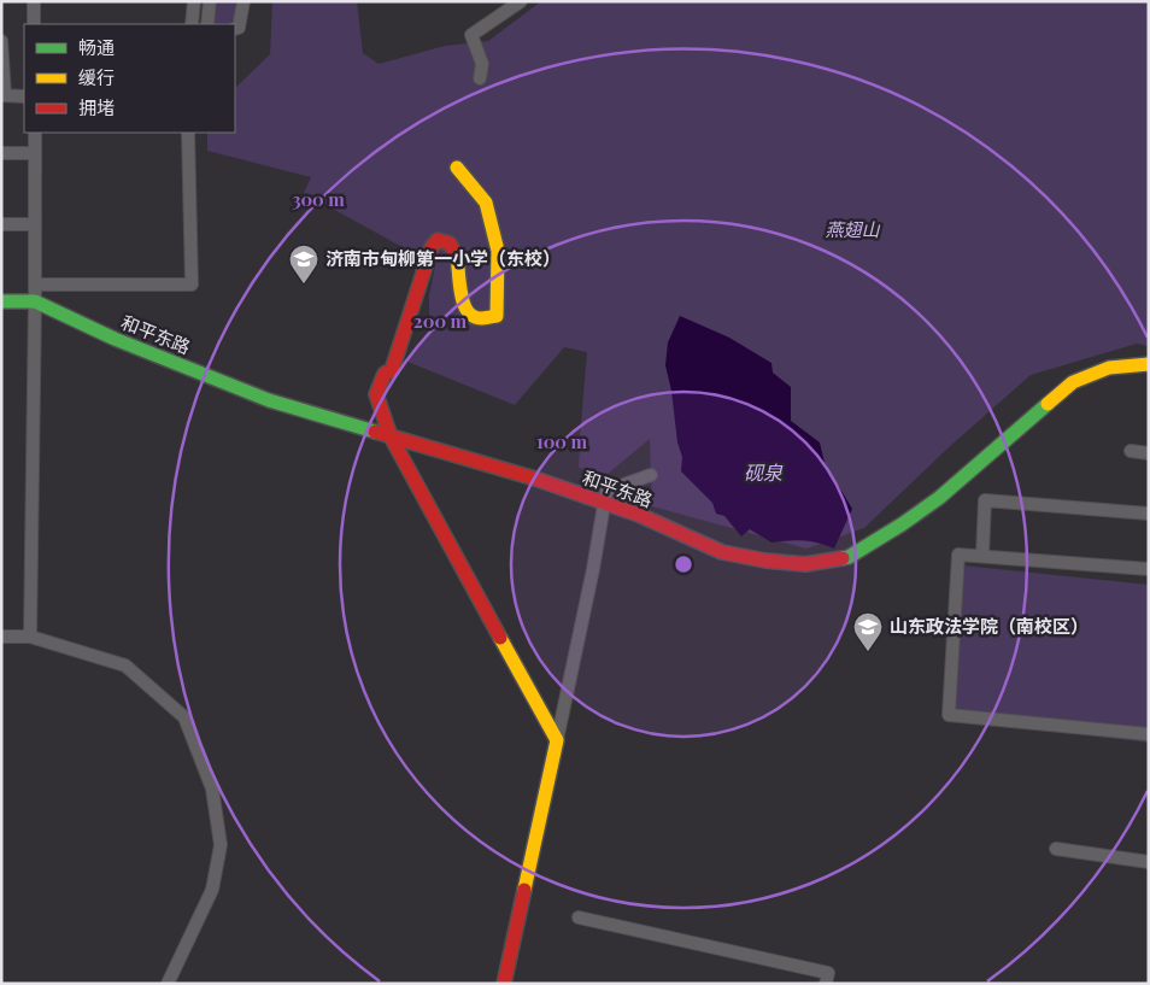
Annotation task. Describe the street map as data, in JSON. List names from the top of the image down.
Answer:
{
  "streets": {
    "main road": ["和平东路"]
  },
  "water": ["砚泉"],
  "parks": ["燕翅山"],
  "places": {
    "school or university": ["济南市甸柳第一小学（东校）", "山东政法学院（南校区）"]
  },
  "legend": ["畅通", "缓行", "拥堵"],
  "rings": ["300 m", "200 m", "100 m"]
}
